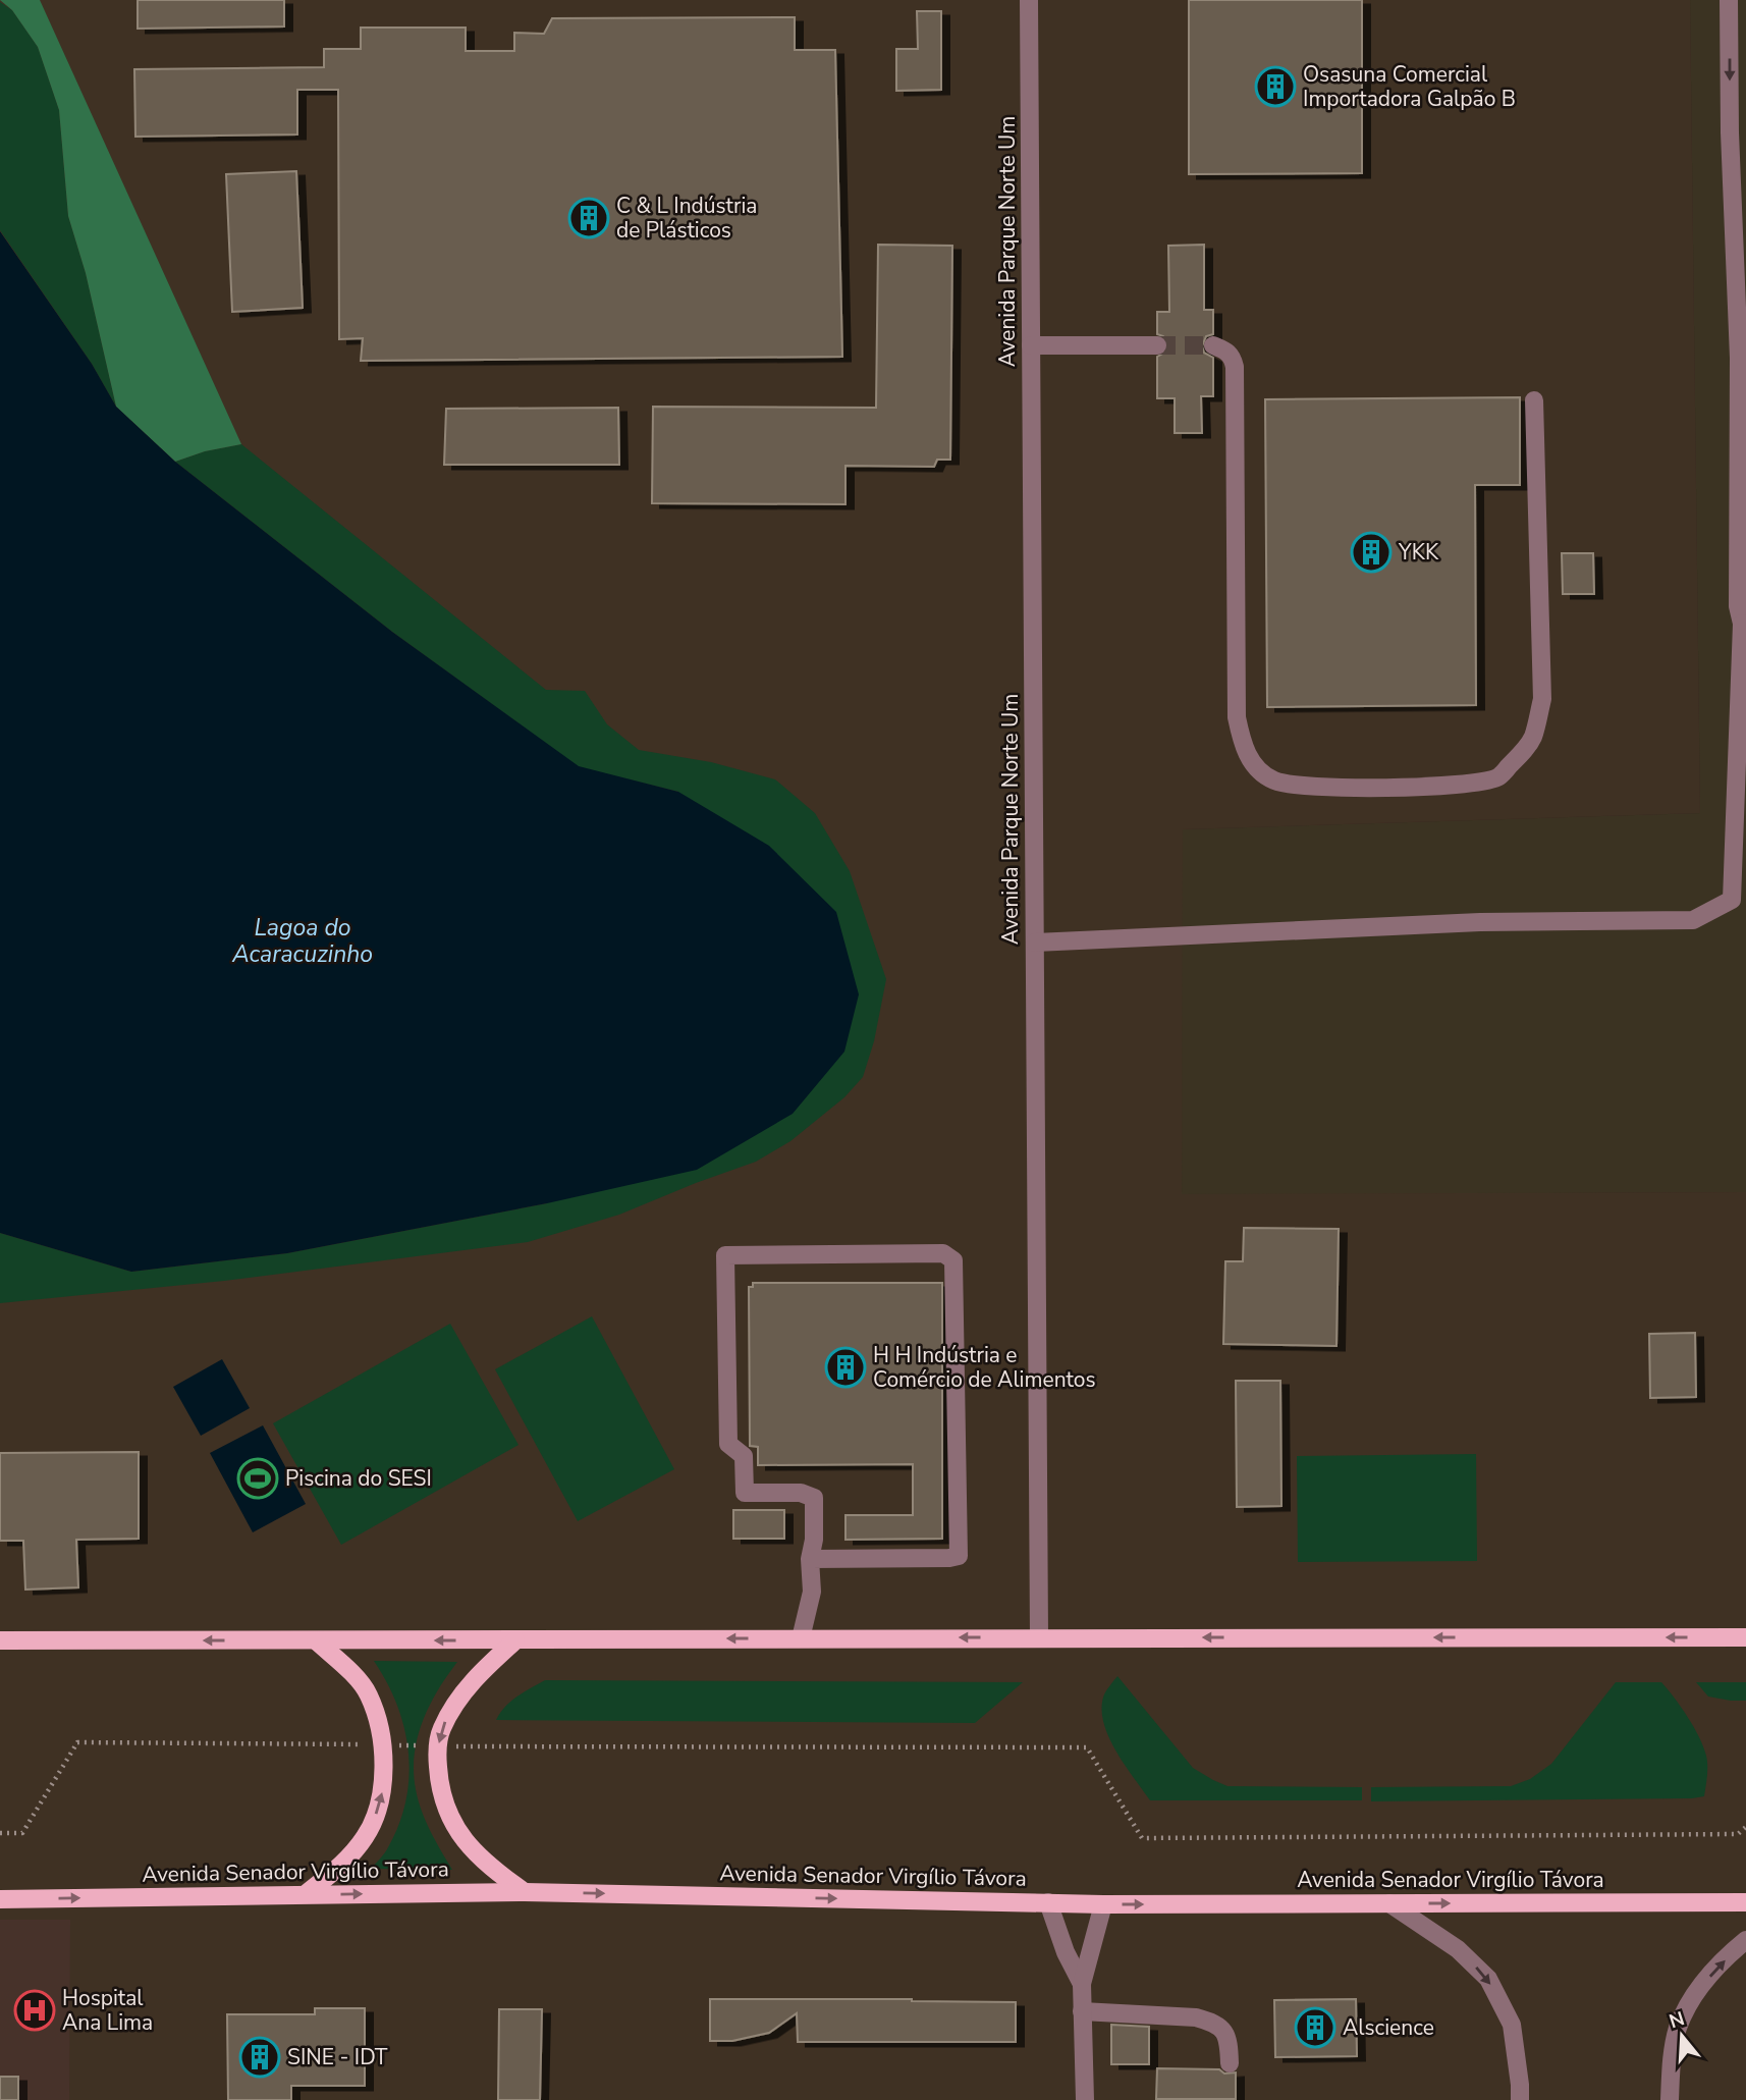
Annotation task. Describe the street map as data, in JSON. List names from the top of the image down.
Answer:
{
  "streets": {
    "main road": ["Avenida Senador Virgílio Távora"],
    "street": ["Avenida Parque Norte Um"]
  },
  "one_way": ["Avenida Senador Virgílio Távora"],
  "water": ["Lagoa do Acaracuzinho"],
  "places": {
    "building": [
      "Osasuna Comercial Importadora Galpão B",
      "C & L Indústria de Plásticos",
      "YKK",
      "H H Indústria e Comércio de Alimentos",
      "Alscience",
      "SINE - IDT"
    ],
    "sports": ["Piscina do SESI"],
    "hospital": ["Hospital Ana Lima"]
  },
  "north": "top"
}
